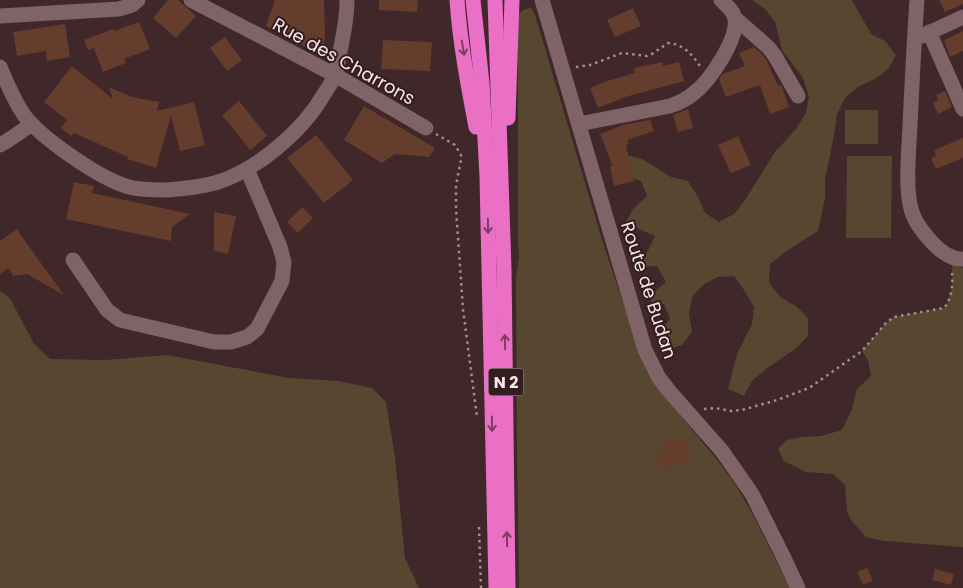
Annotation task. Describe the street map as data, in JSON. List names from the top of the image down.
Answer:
{
  "streets": {
    "highway": ["N 2"],
    "street": ["Rue des Charrons", "Route de Budan"]
  }
}
